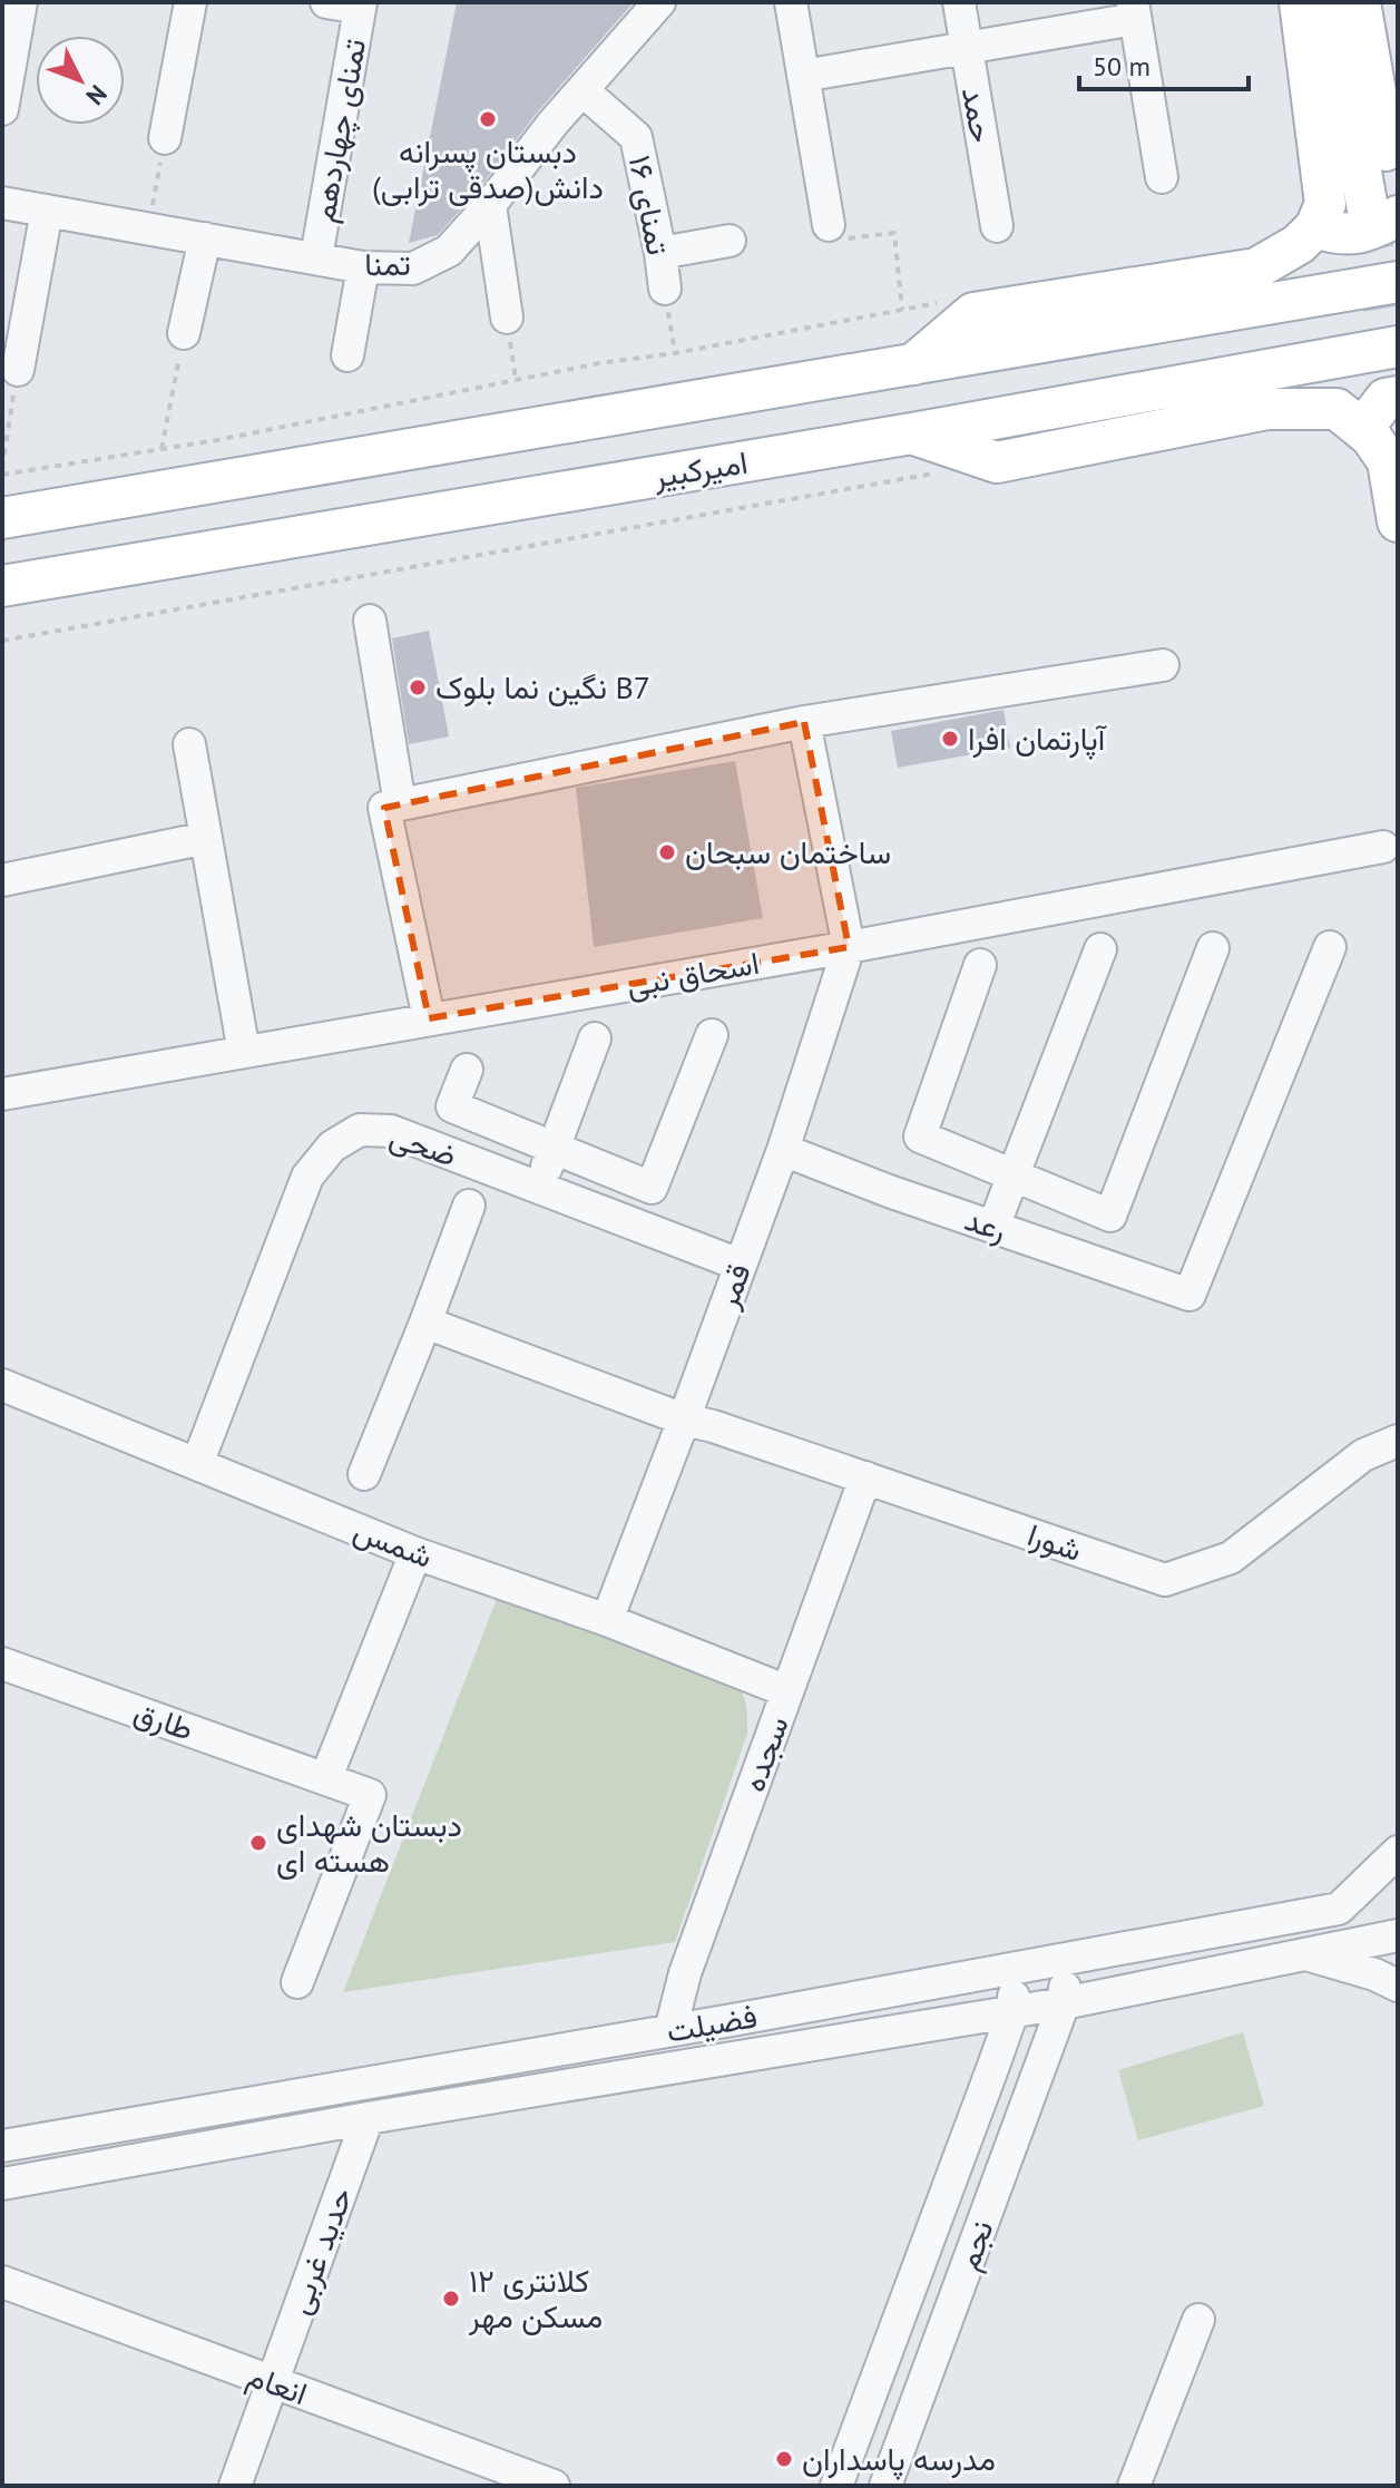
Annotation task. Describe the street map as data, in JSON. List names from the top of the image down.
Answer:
{
  "streets": {
    "main road": ["امیرکبیر"],
    "street": [
      "حمد",
      "تمنای چهاردهم",
      "تمنای ۱۶",
      "تمنا",
      "اسحاق نبی",
      "ضحی",
      "رعد",
      "قمر",
      "شورا",
      "شمس",
      "طارق",
      "سجده",
      "فضیلت",
      "نجم",
      "حدید غربی",
      "انعام"
    ]
  },
  "crossings": [
    ["تمنای چهاردهم", "تمنا"],
    ["تمنای ۱۶", "تمنا"],
    ["اسحاق نبی", "قمر"],
    ["ضحی", "قمر"],
    ["ضحی", "شمس"],
    ["رعد", "قمر"],
    ["قمر", "شورا"],
    ["قمر", "شمس"],
    ["شورا", "سجده"],
    ["شمس", "سجده"],
    ["سجده", "فضیلت"],
    ["فضیلت", "نجم"],
    ["فضیلت", "حدید غربی"],
    ["حدید غربی", "انعام"]
  ],
  "places": [
    "دبستان پسرانه دانش(صدقی ترابی)",
    "نگین نما بلوک B7",
    "آپارتمان افرا",
    "ساختمان سبحان",
    "دبستان شهدای هسته ای",
    "کلانتری ۱۲ مسکن مهر",
    "مدرسه پاسداران"
  ],
  "scale_bar": "50 m",
  "north": "bottom right"
}
